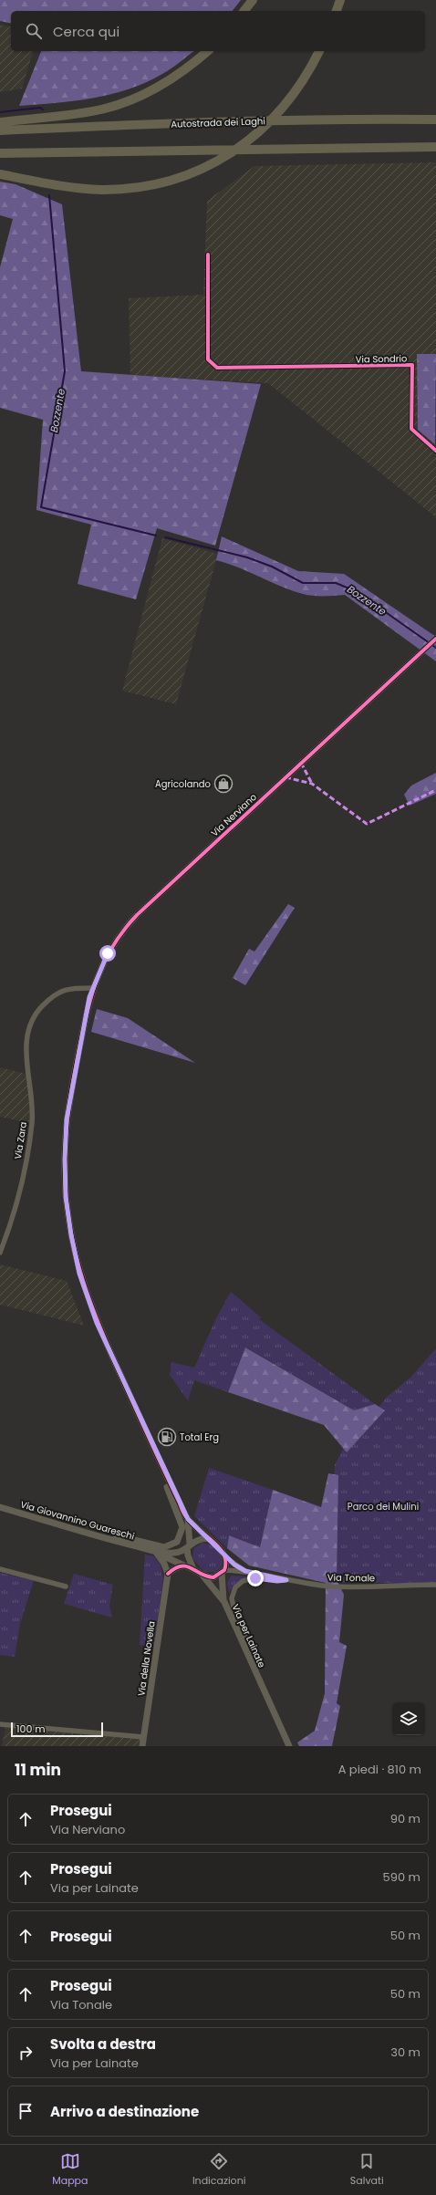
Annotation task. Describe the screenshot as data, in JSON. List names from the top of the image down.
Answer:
{
  "streets": {
    "highway": ["Autostrada dei Laghi"],
    "street": [
      "Via Sondrio",
      "Via Nerviano",
      "Via Zara",
      "Via Giovannino Guareschi",
      "Via Tonale",
      "Via per Lainate",
      "Via della Novella"
    ]
  },
  "crossings": [
    ["Via Nerviano", "Via Zara"],
    ["Via Tonale", "Via per Lainate"]
  ],
  "water": ["Bozzente"],
  "parks": ["Parco dei Mulini"],
  "places": {
    "shop": ["Agricolando"],
    "fuel station": ["Total Erg"]
  },
  "scale_bar": "100 m",
  "page": {
    "search": "Cerca qui",
    "scale": "100 m",
    "heading": ["11 min", "A piedi · 810 m"],
    "list": [
      ["Prosegui", "Via Nerviano", "90 m"],
      ["Prosegui", "Via per Lainate", "590 m"],
      ["Prosegui", "50 m"],
      ["Prosegui", "Via Tonale", "50 m"],
      ["Svolta a destra", "Via per Lainate", "30 m"],
      "Arrivo a destinazione"
    ],
    "nav": ["Mappa", "Indicazioni", "Salvati"]
  }
}
